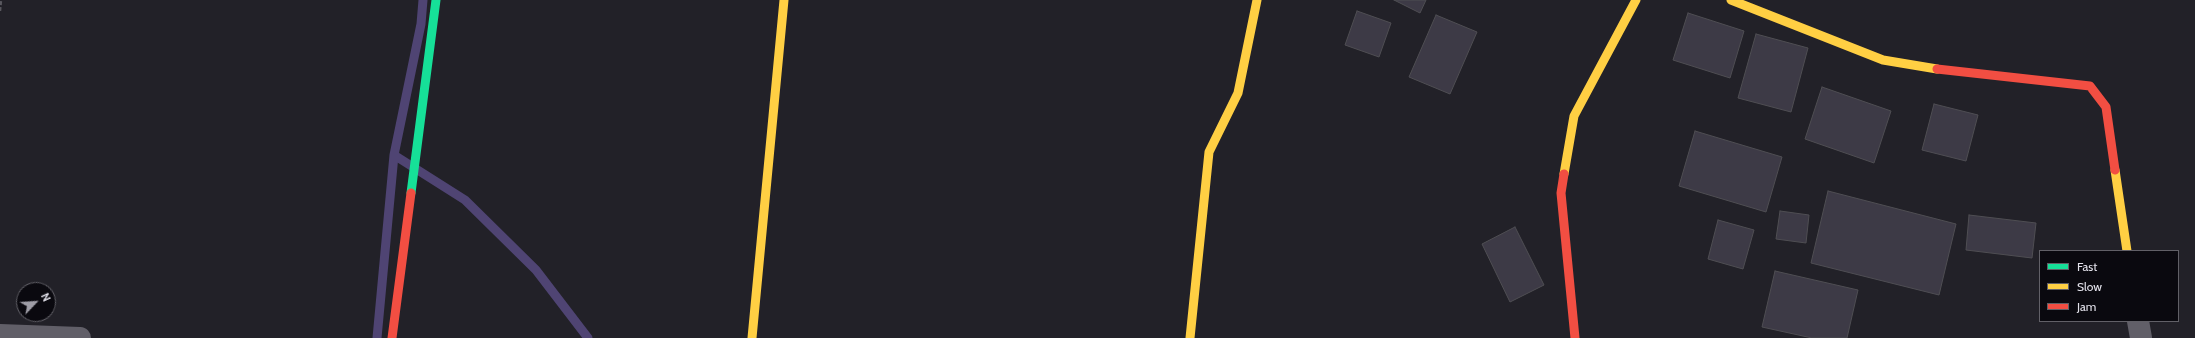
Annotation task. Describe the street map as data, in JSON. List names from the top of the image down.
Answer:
{
  "legend": ["Fast", "Slow", "Jam"],
  "north": "top right"
}
